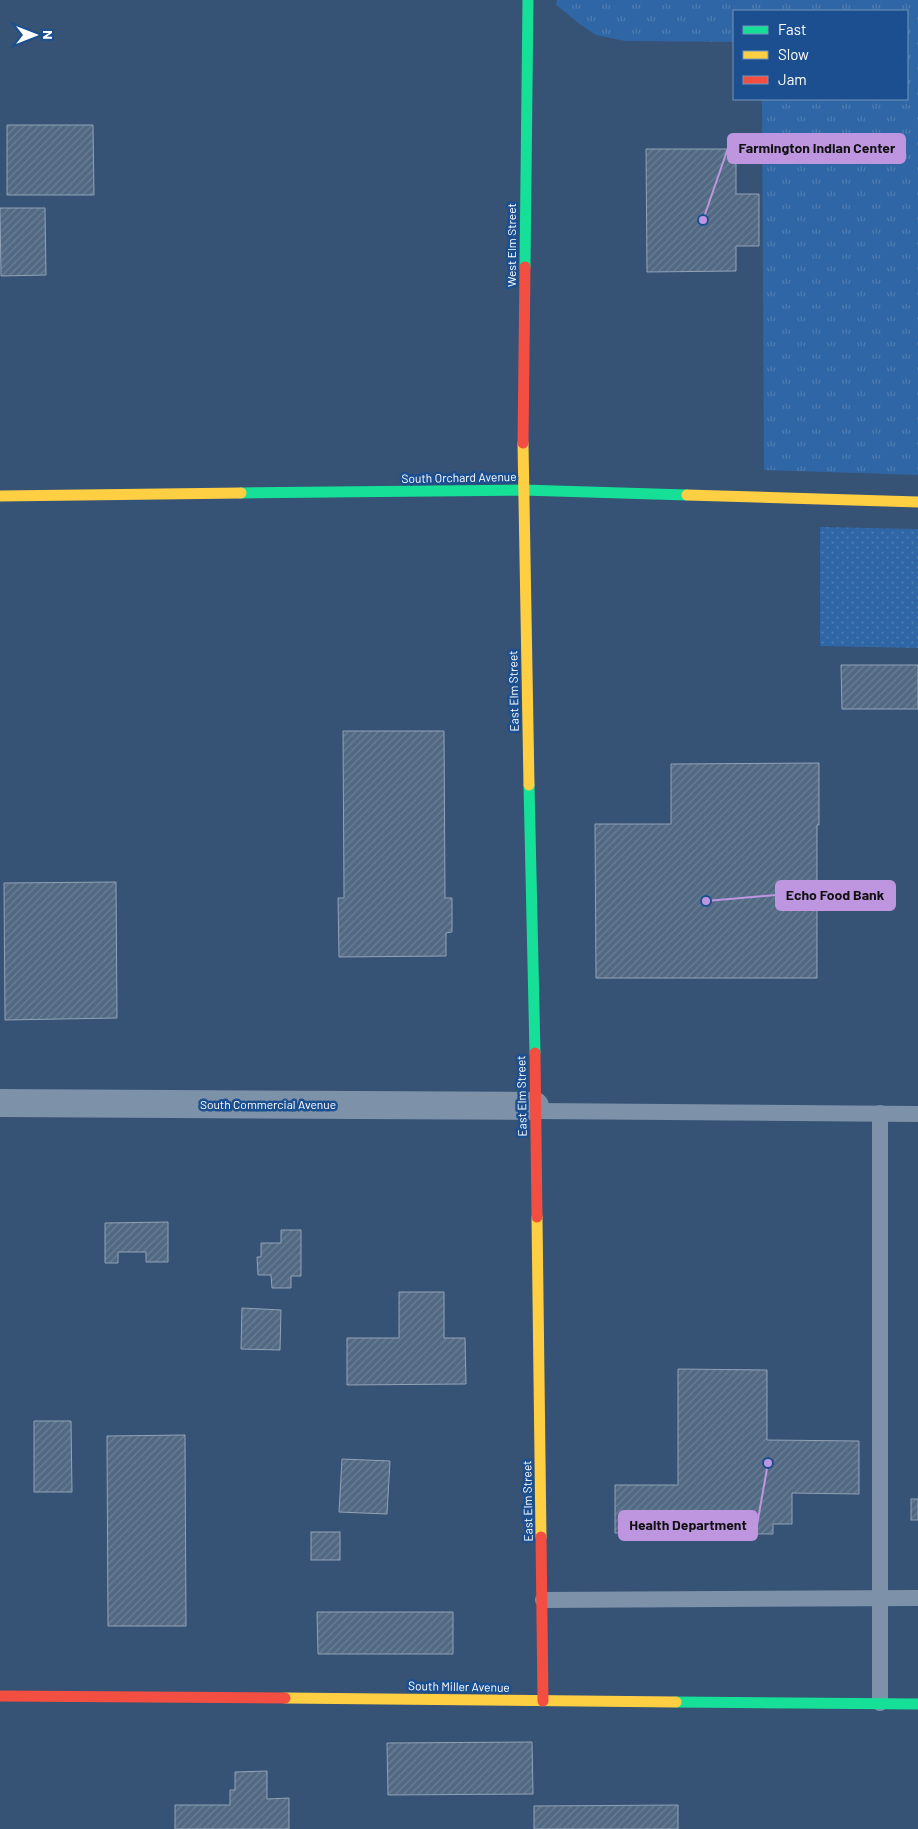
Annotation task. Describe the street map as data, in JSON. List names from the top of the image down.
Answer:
{
  "streets": {
    "street": [
      "West Elm Street",
      "South Orchard Avenue",
      "East Elm Street",
      "South Commercial Avenue",
      "South Miller Avenue"
    ]
  },
  "crossings": [
    ["West Elm Street", "South Orchard Avenue"],
    ["West Elm Street", "East Elm Street"],
    ["South Orchard Avenue", "East Elm Street"],
    ["East Elm Street", "South Commercial Avenue"],
    ["East Elm Street", "South Miller Avenue"]
  ],
  "places": ["Farmington Indian Center", "Echo Food Bank", "Health Department"],
  "legend": ["Fast", "Slow", "Jam"],
  "north": "right"
}
